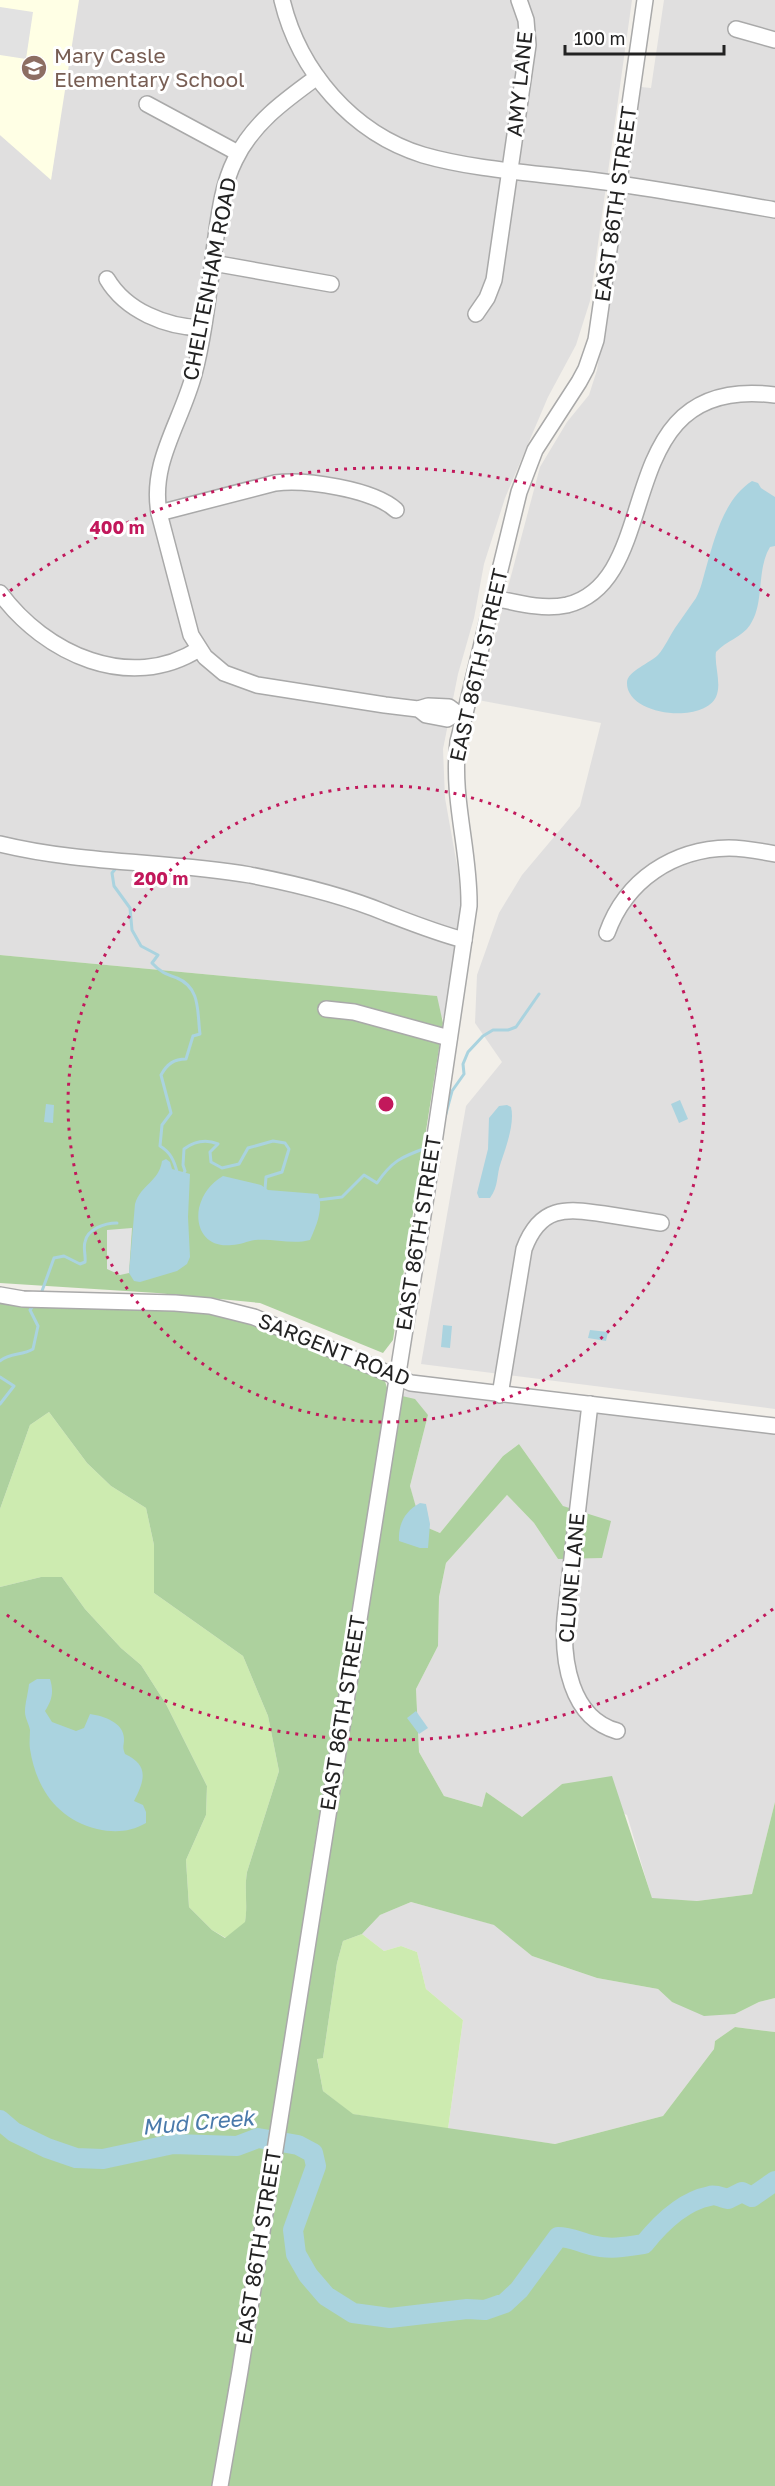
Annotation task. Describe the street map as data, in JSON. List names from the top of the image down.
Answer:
{
  "streets": {
    "street": [
      "AMY LANE",
      "EAST 86TH STREET",
      "CHELTENHAM ROAD",
      "SARGENT ROAD",
      "CLUNE LANE"
    ]
  },
  "crossings": [
    ["EAST 86TH STREET", "CHELTENHAM ROAD"],
    ["EAST 86TH STREET", "SARGENT ROAD"],
    ["SARGENT ROAD", "CLUNE LANE"]
  ],
  "water": ["Mud Creek"],
  "places": {
    "school or university": ["Mary Casle Elementary School"]
  },
  "scale_bar": "100 m",
  "rings": ["400 m", "200 m"]
}
